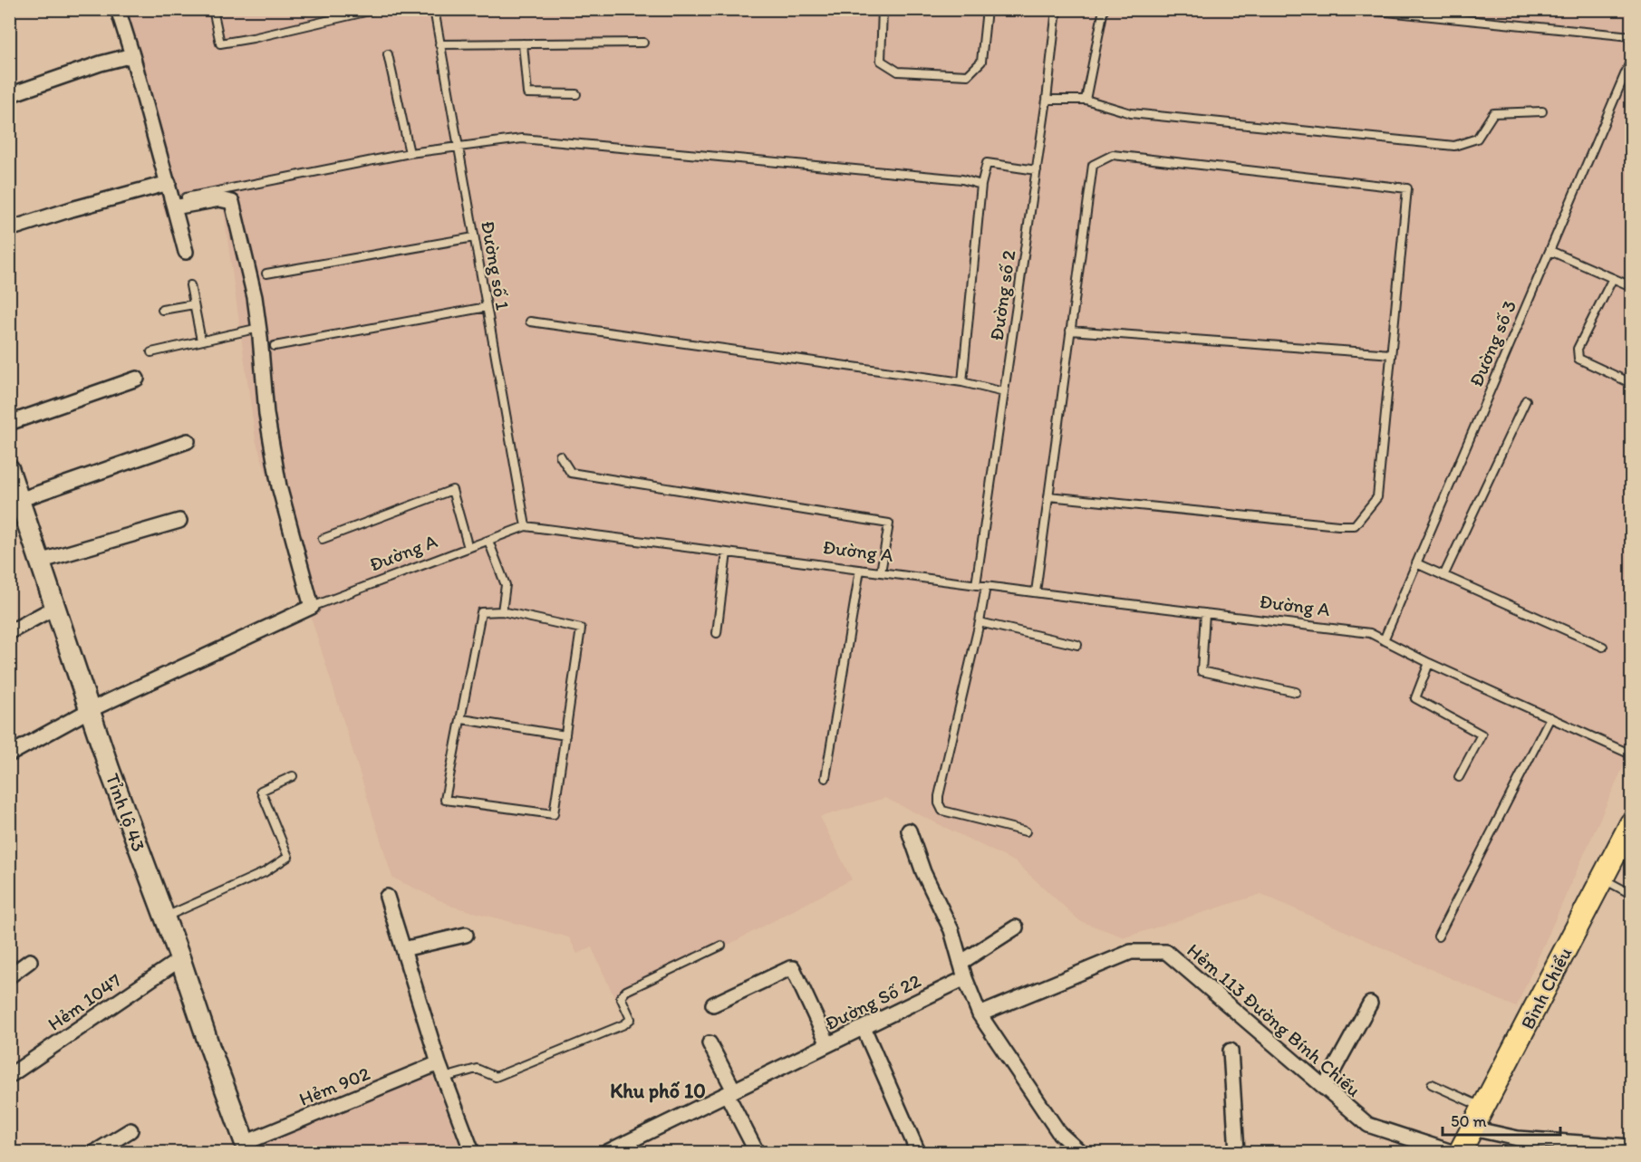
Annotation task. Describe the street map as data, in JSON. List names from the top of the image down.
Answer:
{
  "streets": {
    "main road": ["Tỉnh lộ 43", "Bình Chiểu"],
    "street": [
      "Đường A",
      "Hẻm 1047",
      "Đường Số 22",
      "Hẻm 113 Đường Bính Chiếu",
      "Hẻm 902"
    ],
    "lane": ["Đường số 1", "Đường số 2", "Đường số 3"]
  },
  "crossings": [
    ["Đường số 1", "Đường A"],
    ["Đường số 2", "Đường A"],
    ["Đường số 3", "Đường A"],
    ["Đường A", "Tỉnh lộ 43"],
    ["Tỉnh lộ 43", "Hẻm 1047"],
    ["Tỉnh lộ 43", "Hẻm 902"]
  ],
  "districts": ["Khu phố 10"],
  "scale_bar": "50 m"
}
